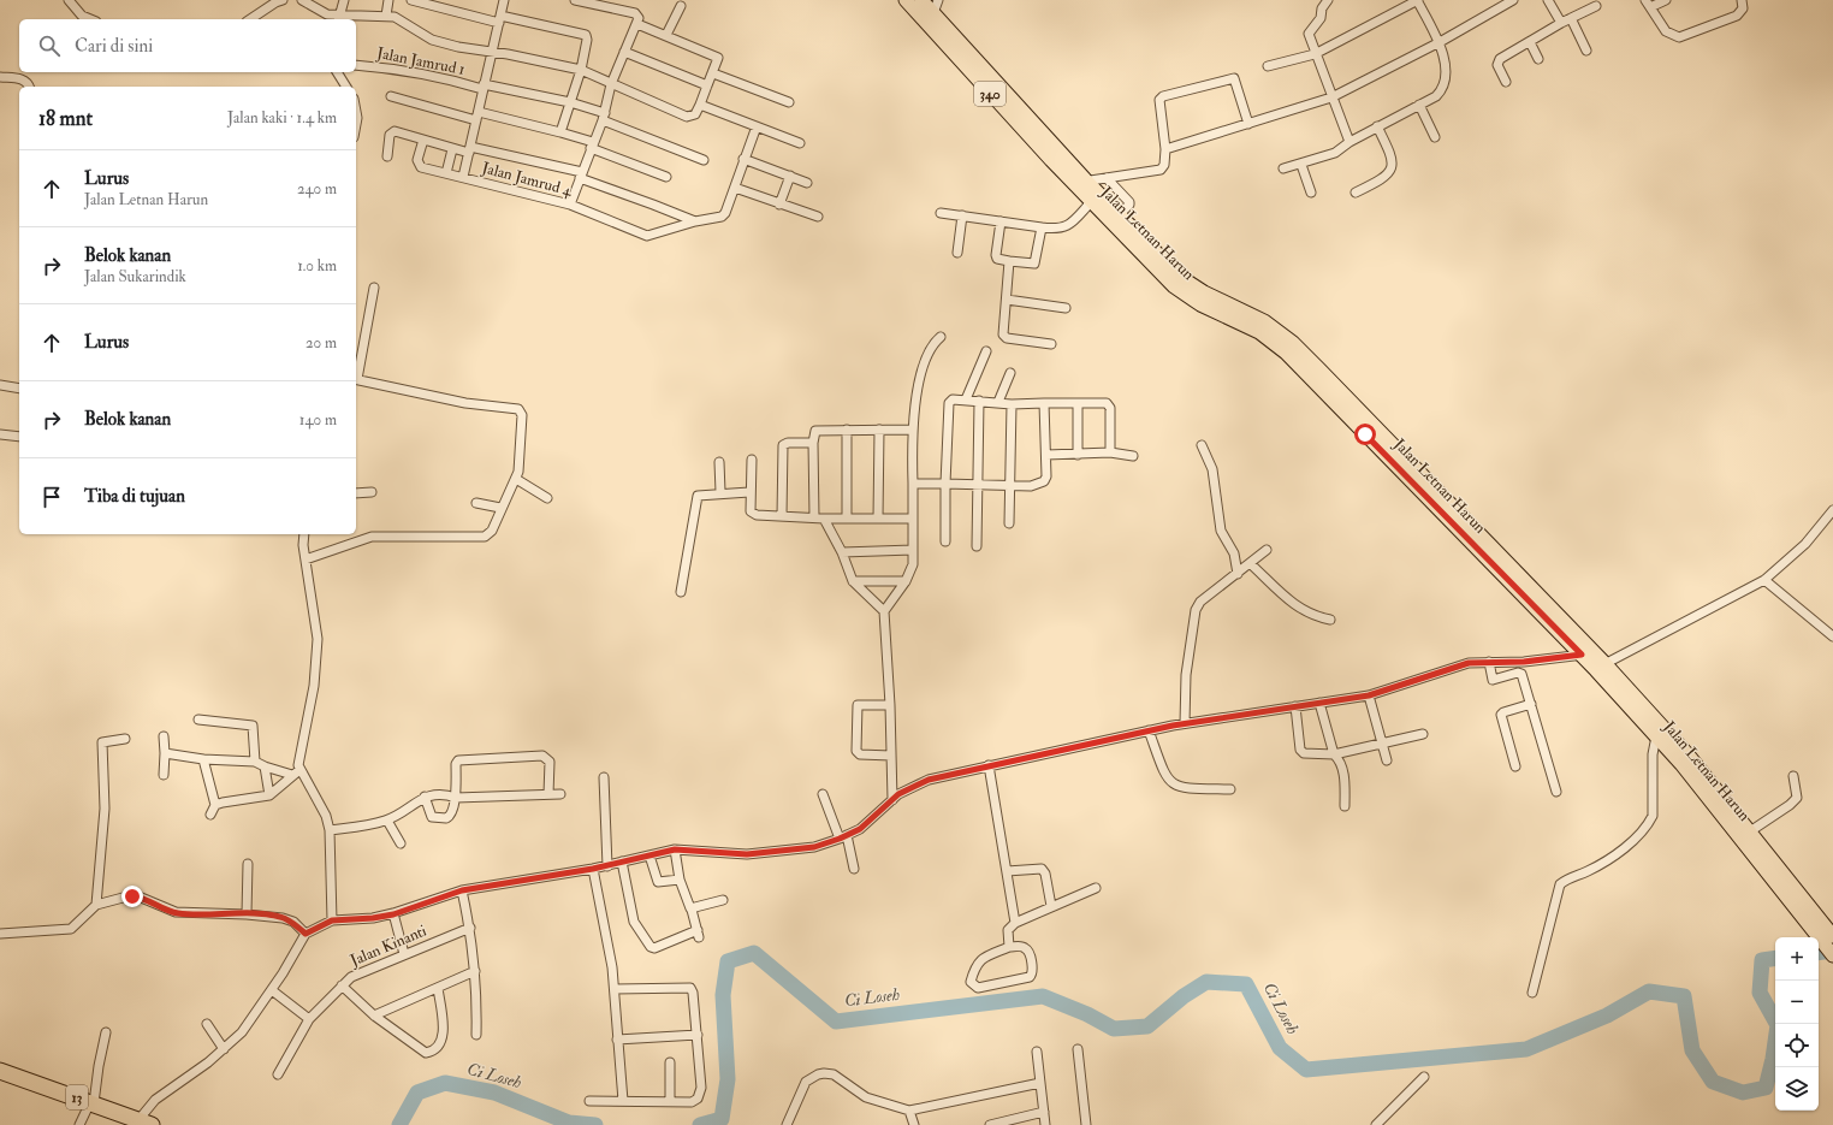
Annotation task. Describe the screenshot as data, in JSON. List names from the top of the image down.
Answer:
{
  "streets": {
    "highway": ["13"],
    "main road": ["340", "Jalan Letnan Harun"],
    "street": ["Jalan Jamrud 1", "Jalan Jamrud 4", "Jalan Kinanti"]
  },
  "water": ["Ci Loseh"],
  "page": {
    "search": "Cari di sini",
    "heading": ["18 mnt", "Jalan kaki · 1.4 km"],
    "list": [
      ["Lurus", "Jalan Letnan Harun", "240 m"],
      ["Belok kanan", "Jalan Sukarindik", "1.0 km"],
      ["Lurus", "20 m"],
      ["Belok kanan", "140 m"],
      "Tiba di tujuan"
    ],
    "map_buttons": ["+", "−"]
  }
}
